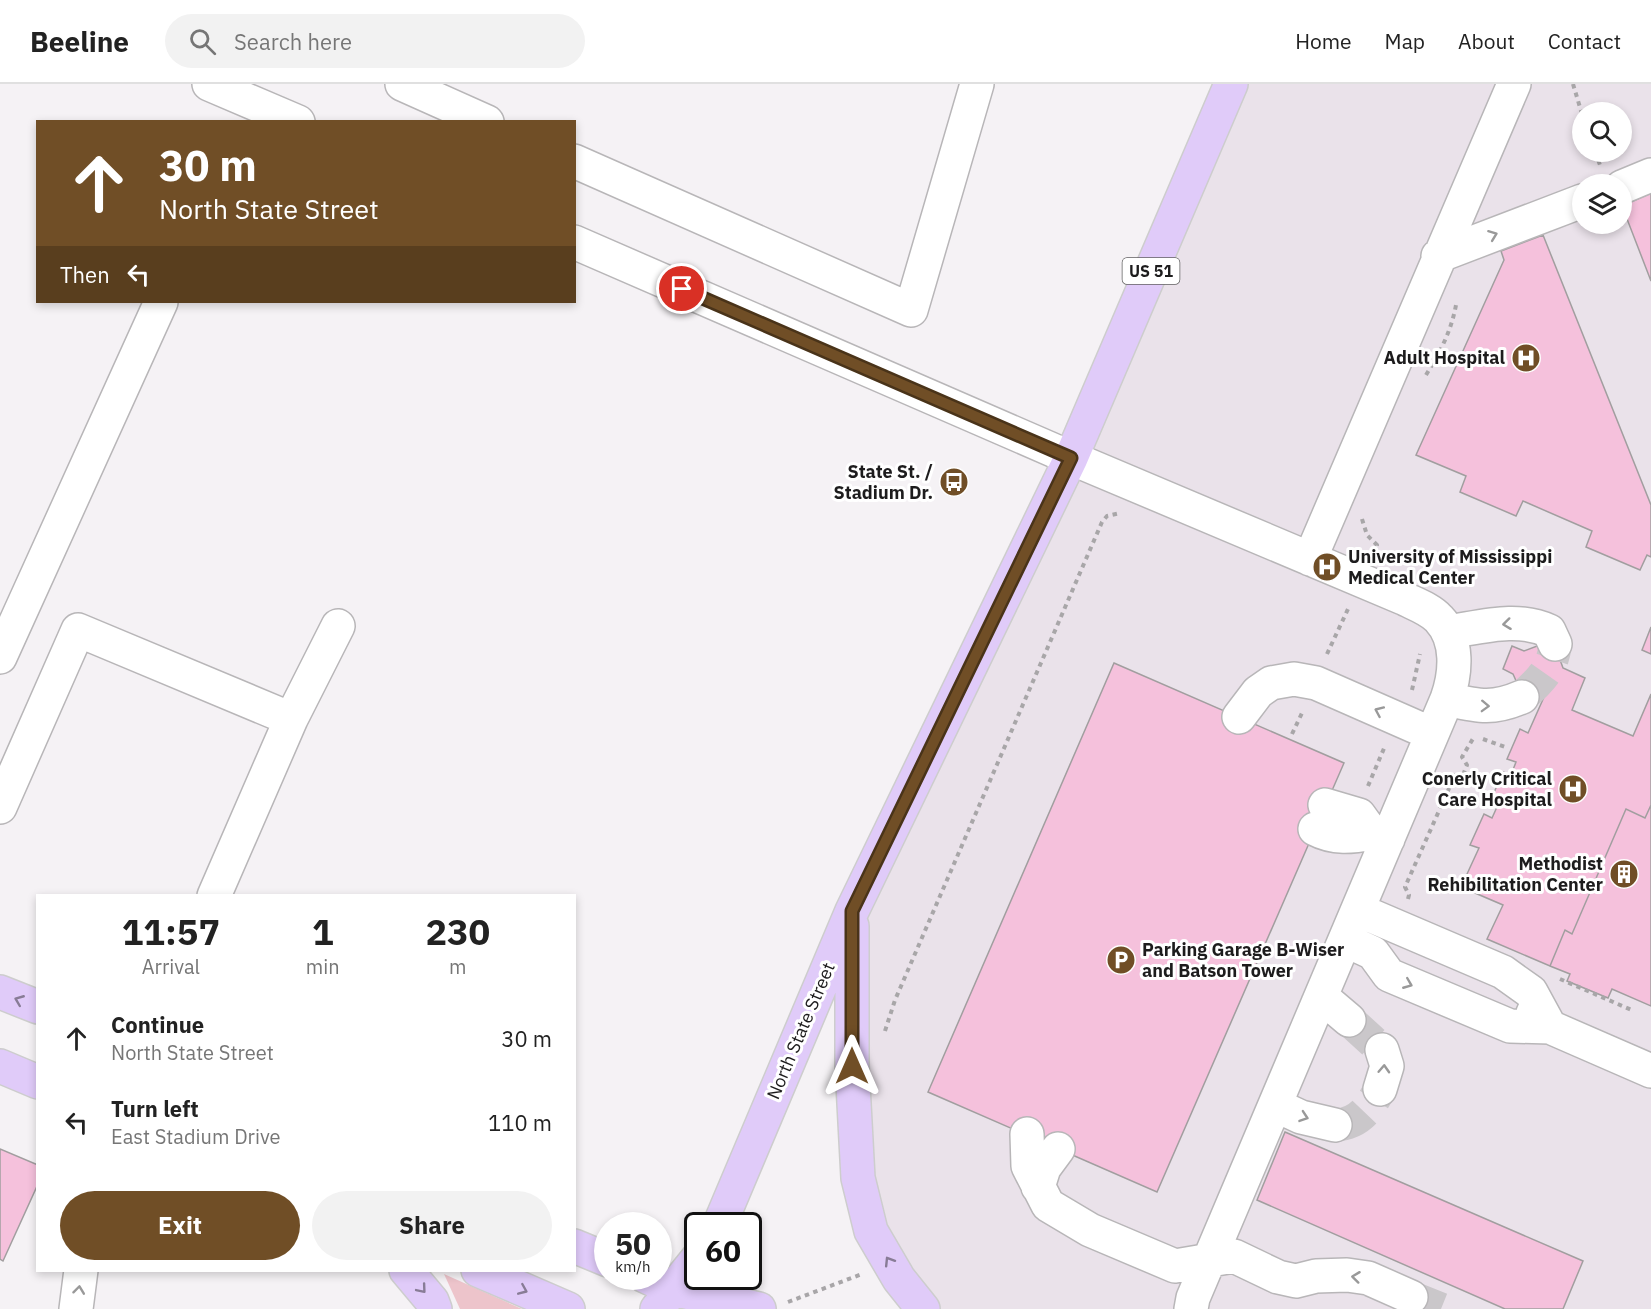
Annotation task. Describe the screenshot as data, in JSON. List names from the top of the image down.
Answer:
{
  "streets": {
    "main road": ["US 51", "North State Street"]
  },
  "places": {
    "hospital": ["Adult Hospital", "University of Mississippi Medical Center", "Conerly Critical Care Hospital"],
    "bus stop": ["State St. / Stadium Dr."],
    "building": ["Methodist Rehibilitation Center"],
    "parking": ["Parking Garage B-Wiser and Batson Tower"]
  },
  "page": {
    "header": "Beeline",
    "search": "Search here",
    "nav": [
      "Home",
      "Map",
      "About",
      "Contact"
    ],
    "turn": ["30 m", "North State Street"],
    "then": "Then",
    "eta": [
      "11:57",
      "Arrival",
      "1",
      "min",
      "230",
      "m"
    ],
    "list": [
      {
        "name": "Continue",
        "note": "North State Street",
        "value": "30 m"
      },
      {
        "name": "Turn left",
        "note": "East Stadium Drive",
        "value": "110 m"
      }
    ],
    "buttons": ["Exit", "Share"],
    "speed": "50 km/h",
    "limit": "60"
  }
}
